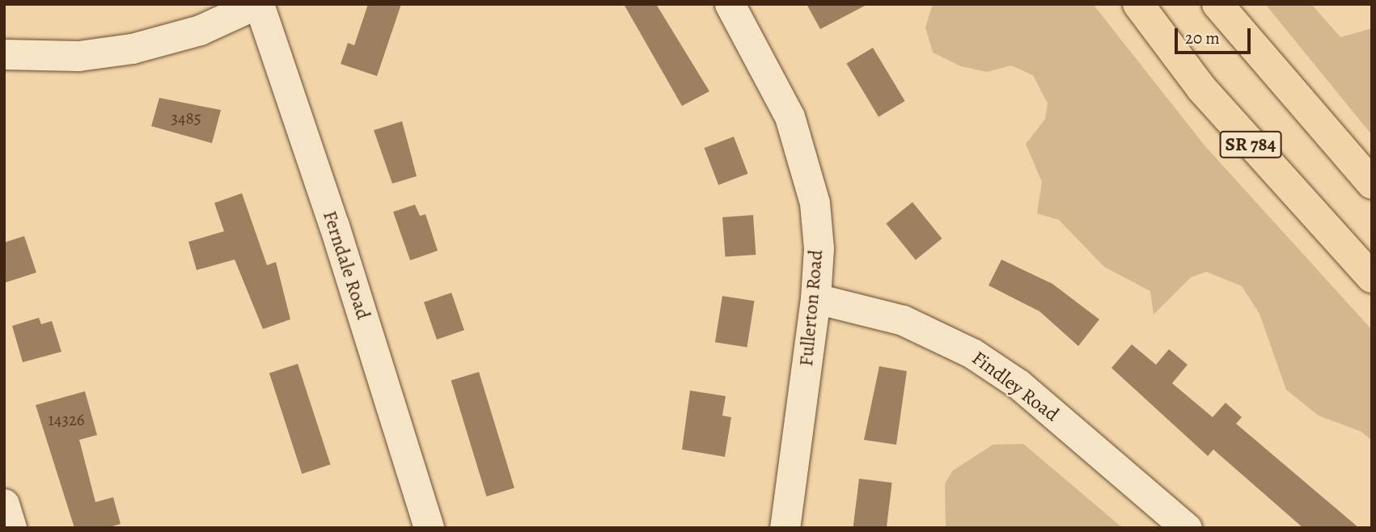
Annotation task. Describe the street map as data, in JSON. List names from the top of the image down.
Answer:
{
  "streets": {
    "main road": ["SR 784"],
    "street": ["Ferndale Road", "Fullerton Road", "Findley Road"]
  },
  "crossings": [
    ["Fullerton Road", "Findley Road"]
  ],
  "house_numbers": ["3485", "14326"],
  "scale_bar": "20 m"
}
